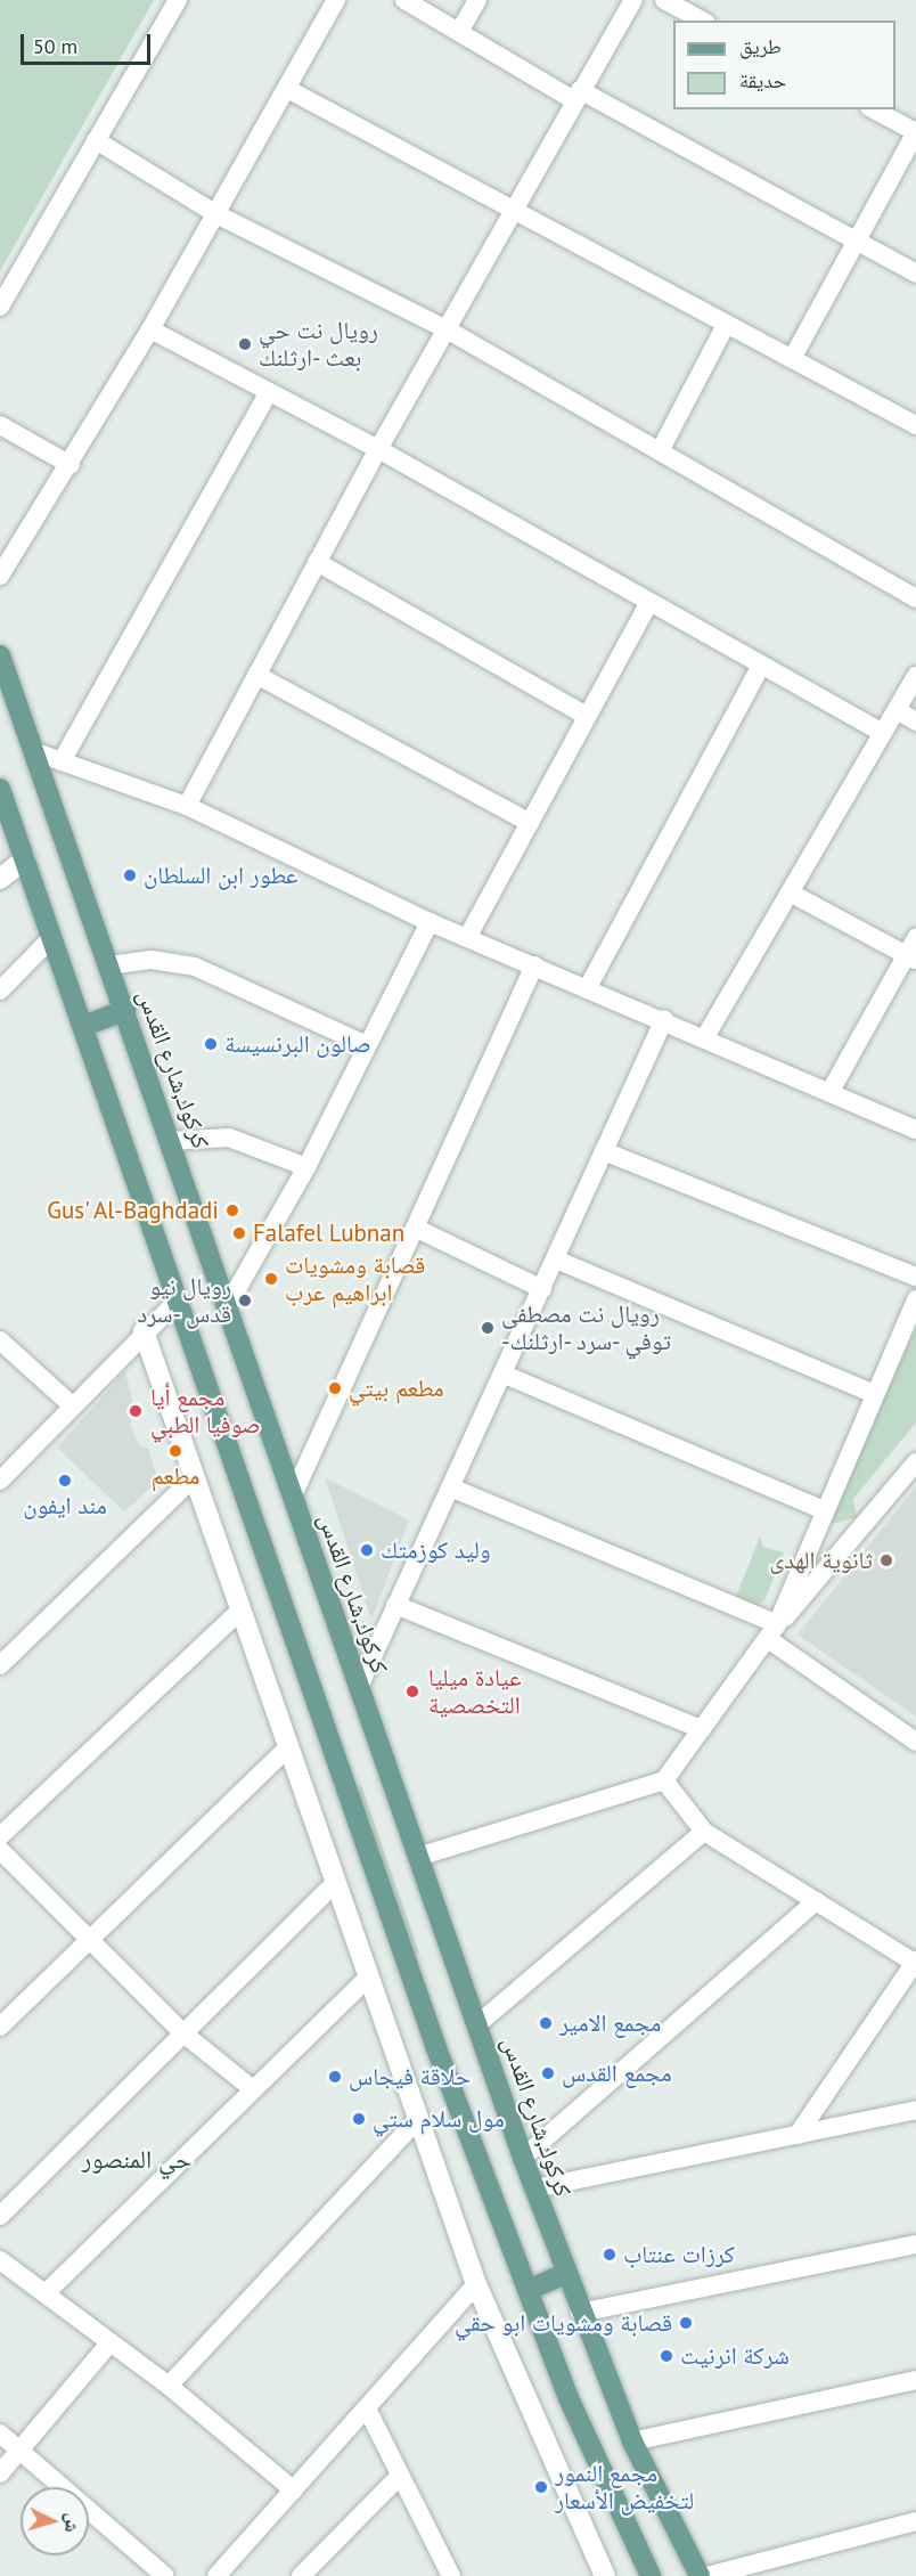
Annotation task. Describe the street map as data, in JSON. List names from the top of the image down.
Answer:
{
  "streets": {
    "main road": ["كركوك,شارع القدس"]
  },
  "districts": ["حي المنصور"],
  "places": [
    "رويال نت حي بعث -ارثلنك",
    "عطور ابن السلطان",
    "صالون البرنسيسة",
    "Gus' Al-Baghdadi",
    "Falafel Lubnan",
    "قصابة ومشويات ابراهيم عرب",
    "رويال نيو قدس -سرد",
    "رويال نت مصطفى -توفي -سرد -ارثلنك",
    "مطعم بيتي",
    "مجمع أيا صوفيا الطبي",
    "مطعم",
    "مند ايفون",
    "وليد كوزمتك",
    "ثانوية الهدى",
    "عيادة ميليا التخصصية",
    "مجمع الامير",
    "مجمع القدس",
    "حلاقة فيجاس",
    "مول سلام ستي",
    "كرزات عنتاب",
    "قصابة ومشويات ابو حقي",
    "شركة انرنيت",
    "مجمع النمور لتخفيض الأسعار"
  ],
  "legend": ["طريق", "حديقة"],
  "scale_bar": "50 m",
  "north": "right"
}
